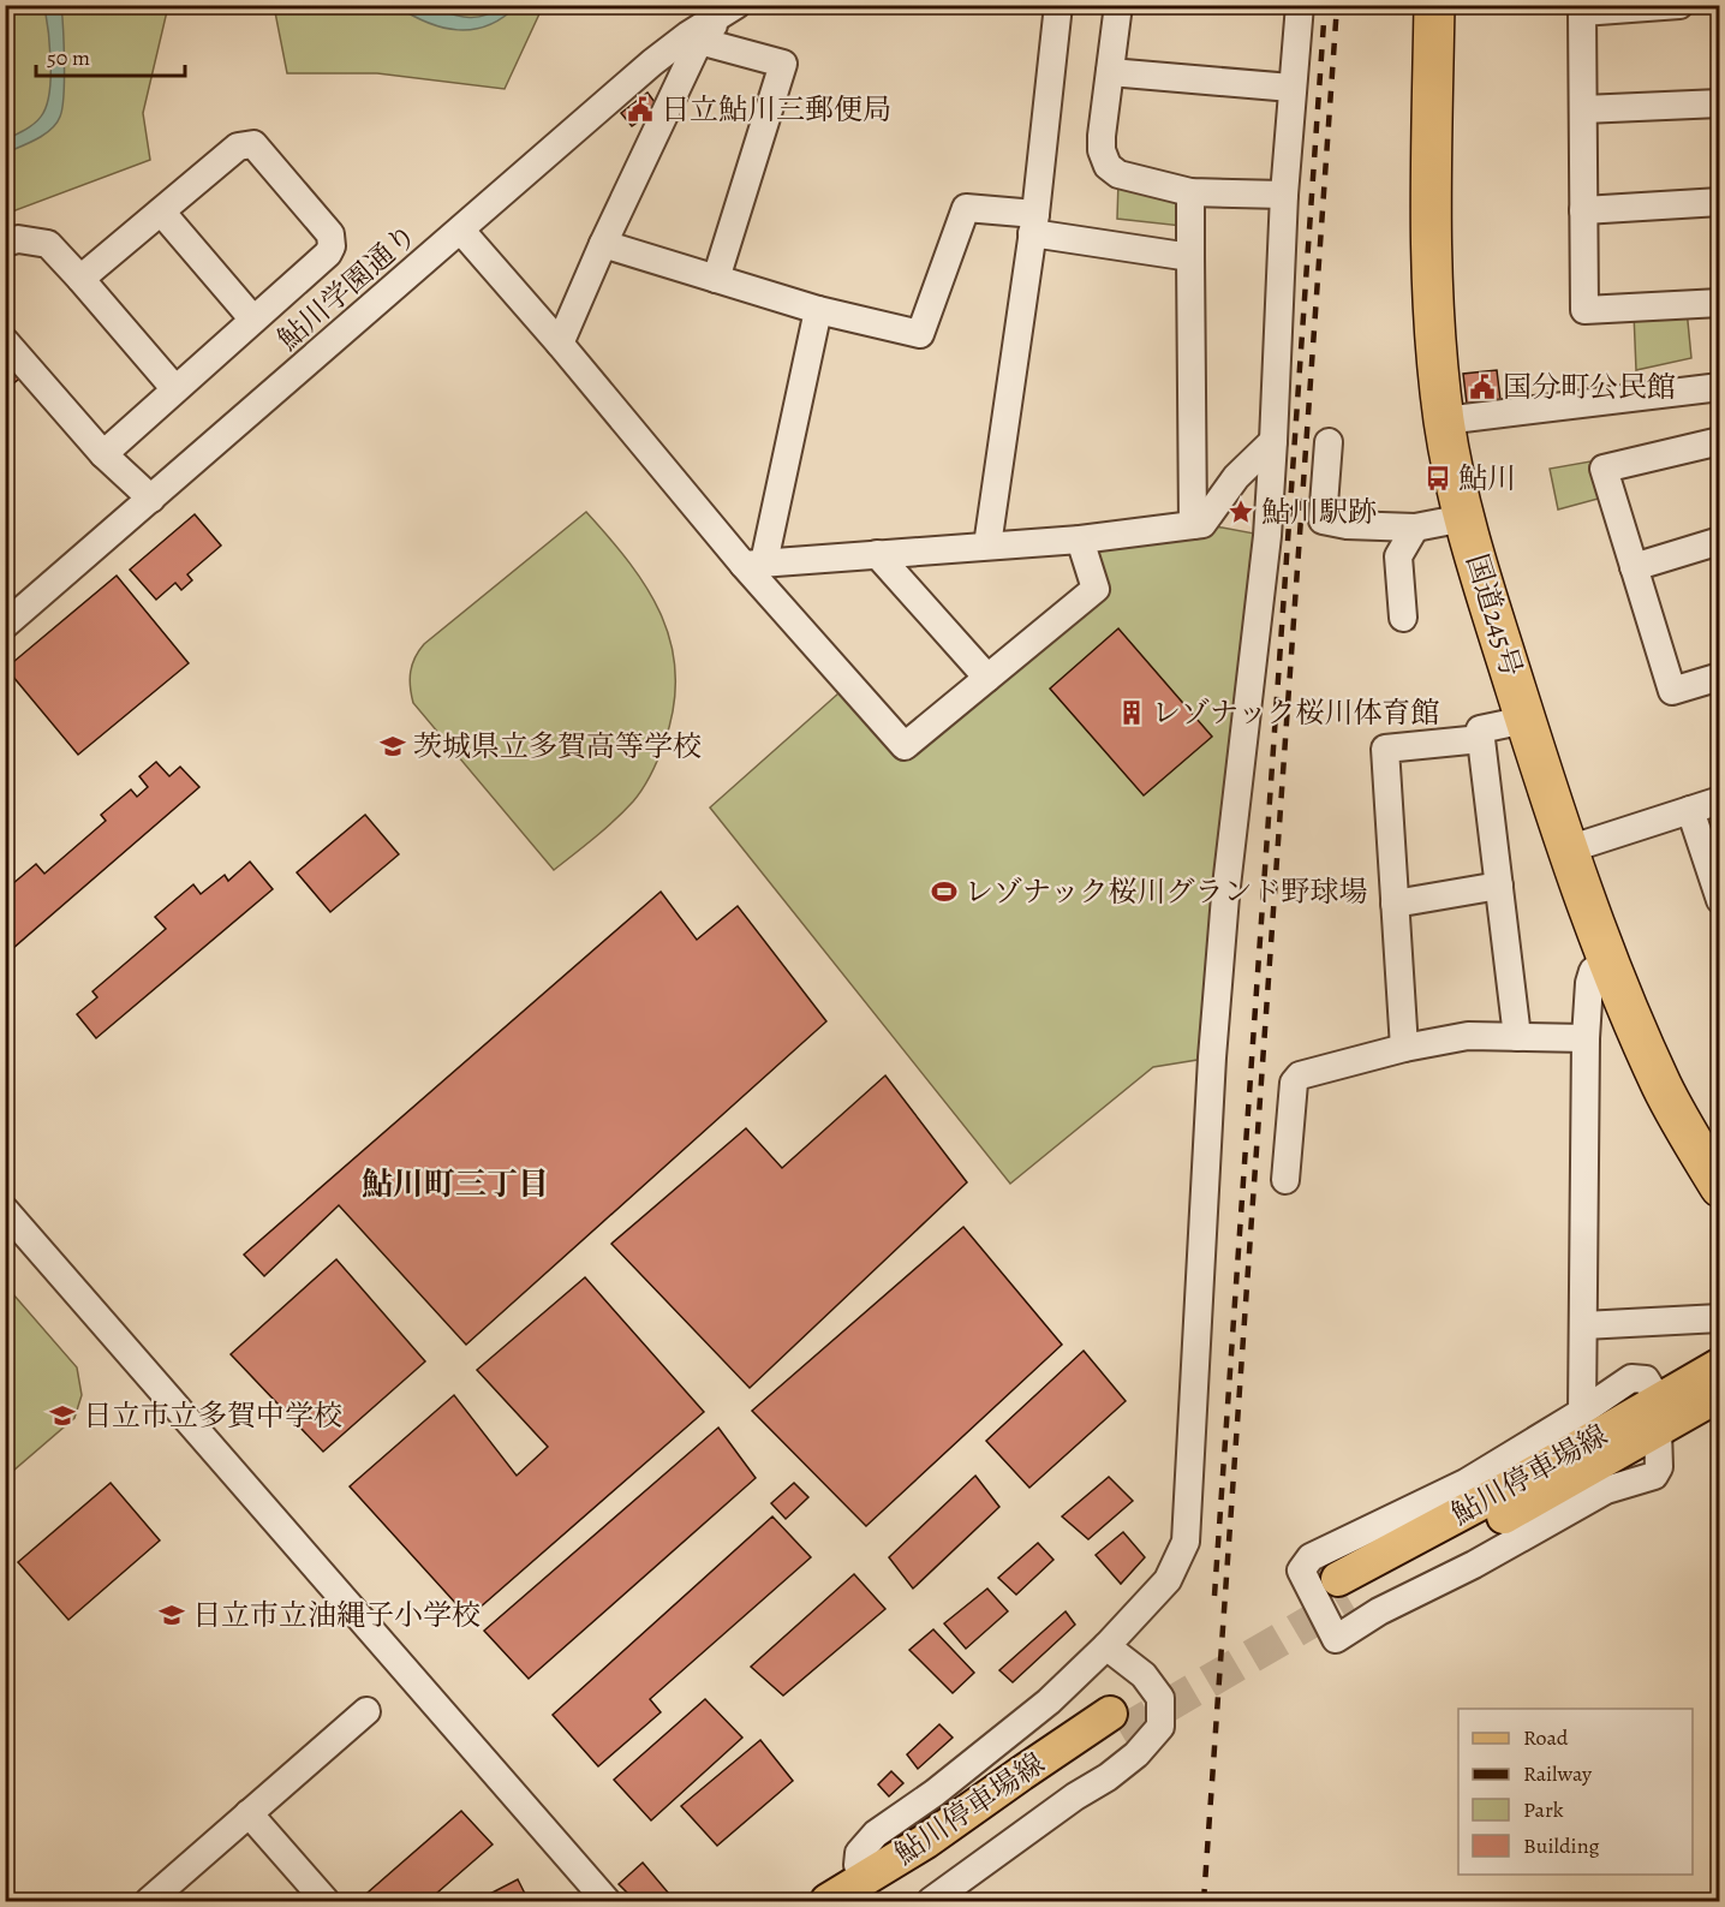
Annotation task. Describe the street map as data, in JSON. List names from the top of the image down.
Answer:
{
  "streets": {
    "highway": ["国道245号"],
    "main road": ["鮎川停車場線"],
    "street": ["鮎川学園通り"]
  },
  "districts": ["鮎川町三丁目"],
  "places": {
    "public building": ["日立鮎川三郵便局", "国分町公民館"],
    "bus stop": ["鮎川"],
    "place": ["鮎川駅跡"],
    "building": ["レゾナック桜川体育館"],
    "school or university": ["茨城県立多賀高等学校", "日立市立多賀中学校", "日立市立油縄子小学校"],
    "sports": ["レゾナック桜川グランド野球場"]
  },
  "legend": [
    "Road",
    "Railway",
    "Park",
    "Building"
  ],
  "scale_bar": "50 m"
}
